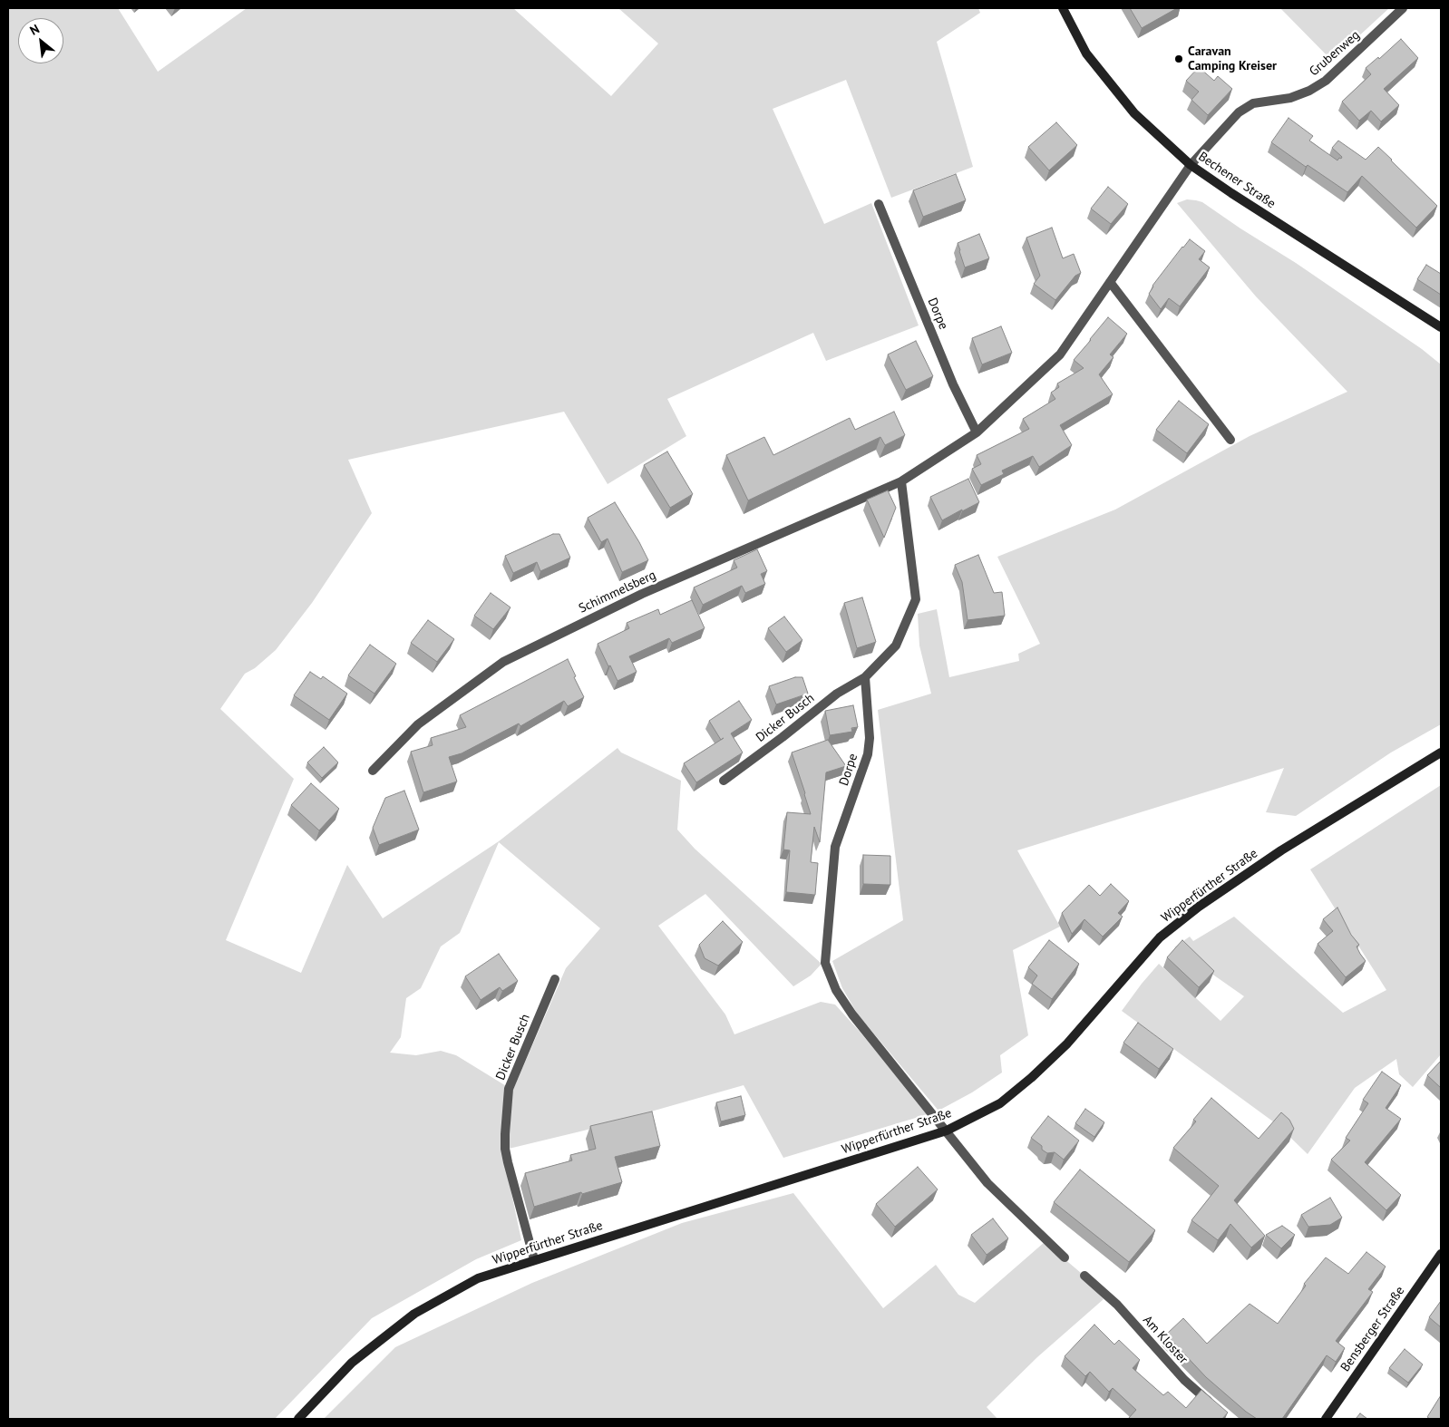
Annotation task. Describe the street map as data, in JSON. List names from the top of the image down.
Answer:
{
  "streets": {
    "main road": ["Bechener Straße", "Wipperfürther Straße", "Bensberger Straße"],
    "street": [
      "Grubenweg",
      "Dorpe",
      "Schimmelsberg",
      "Dicker Busch",
      "Am Kloster"
    ]
  },
  "crossings": [
    ["Grubenweg", "Bechener Straße"],
    ["Dorpe", "Dicker Busch"],
    ["Dorpe", "Wipperfürther Straße"],
    ["Dicker Busch", "Wipperfürther Straße"]
  ],
  "places": ["Caravan Camping Kreiser"],
  "north": "top left"
}
